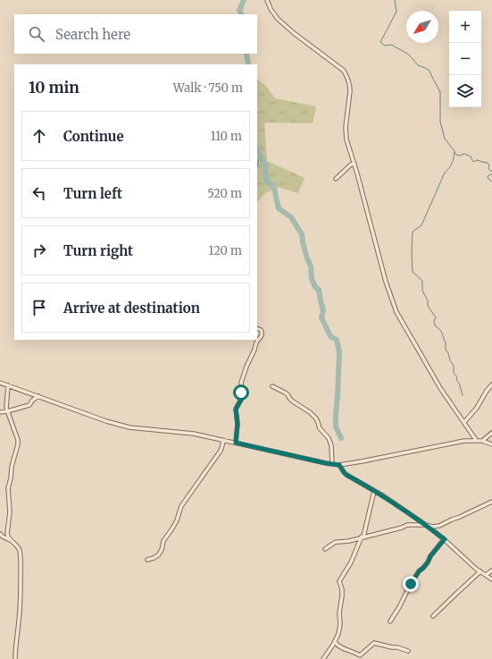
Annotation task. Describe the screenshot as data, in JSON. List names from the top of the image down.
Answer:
{
  "north": "bottom left",
  "page": {
    "map_buttons": ["+", "−"],
    "search": "Search here",
    "heading": ["10 min", "Walk · 750 m"],
    "list": [
      ["Continue", "110 m"],
      ["Turn left", "520 m"],
      ["Turn right", "120 m"],
      "Arrive at destination"
    ]
  }
}
